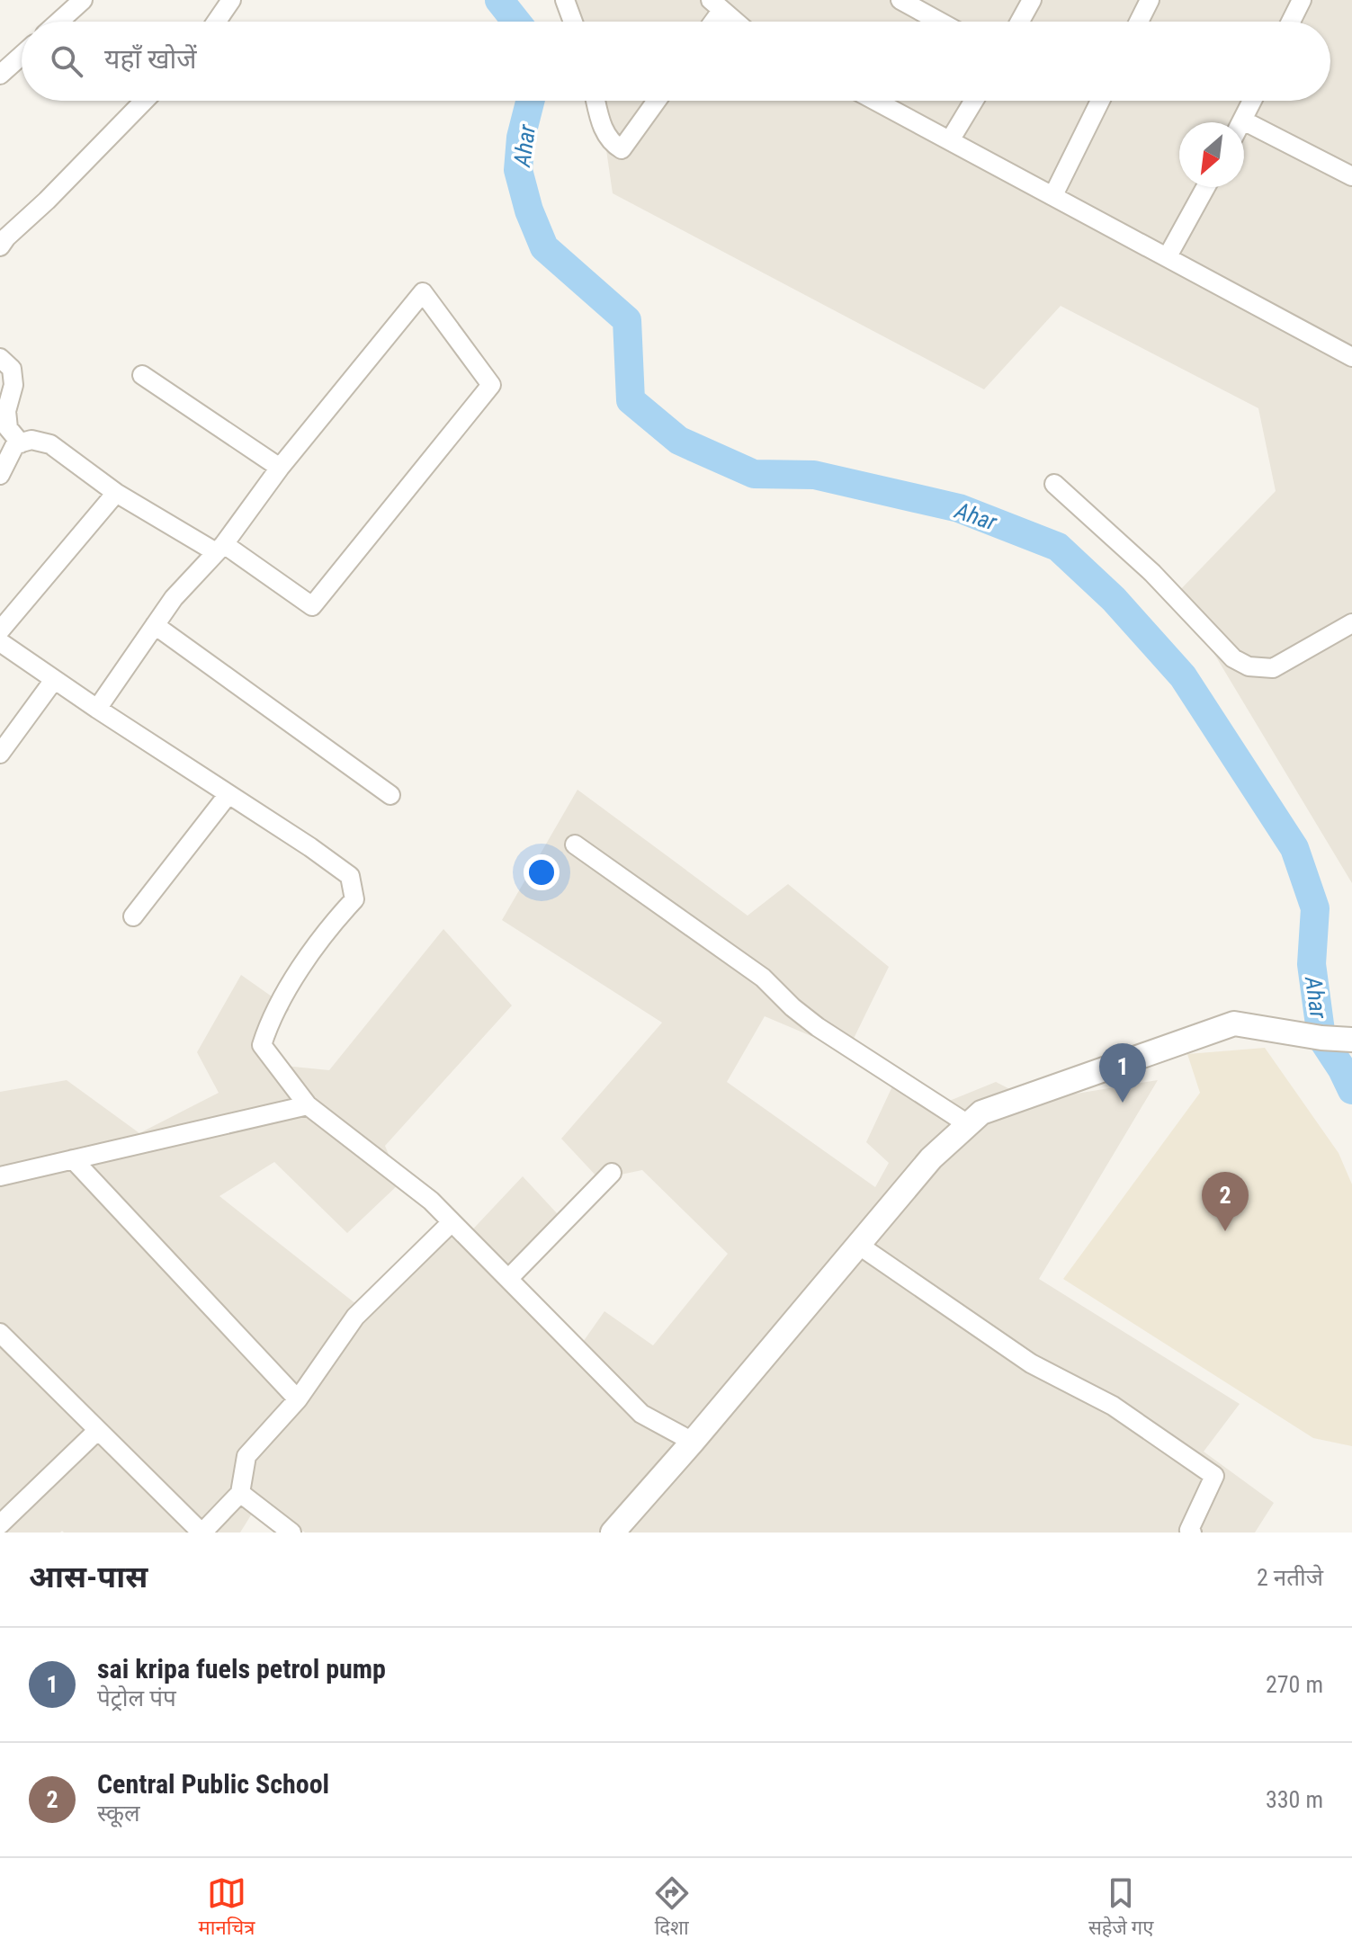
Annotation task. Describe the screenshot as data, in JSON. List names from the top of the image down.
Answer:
{
  "water": ["Ahar"],
  "north": "bottom left",
  "page": {
    "search": "यहाँ खोजें",
    "pins": ["1", "2"],
    "heading": ["आस-पास", "2 नतीजे"],
    "list": [
      {
        "mark": "1",
        "name": "sai kripa fuels petrol pump",
        "note": "पेट्रोल पंप",
        "value": "270 m"
      },
      {
        "mark": "2",
        "name": "Central Public School",
        "note": "स्कूल",
        "value": "330 m"
      }
    ],
    "nav": ["मानचित्र", "दिशा", "सहेजे गए"]
  }
}
